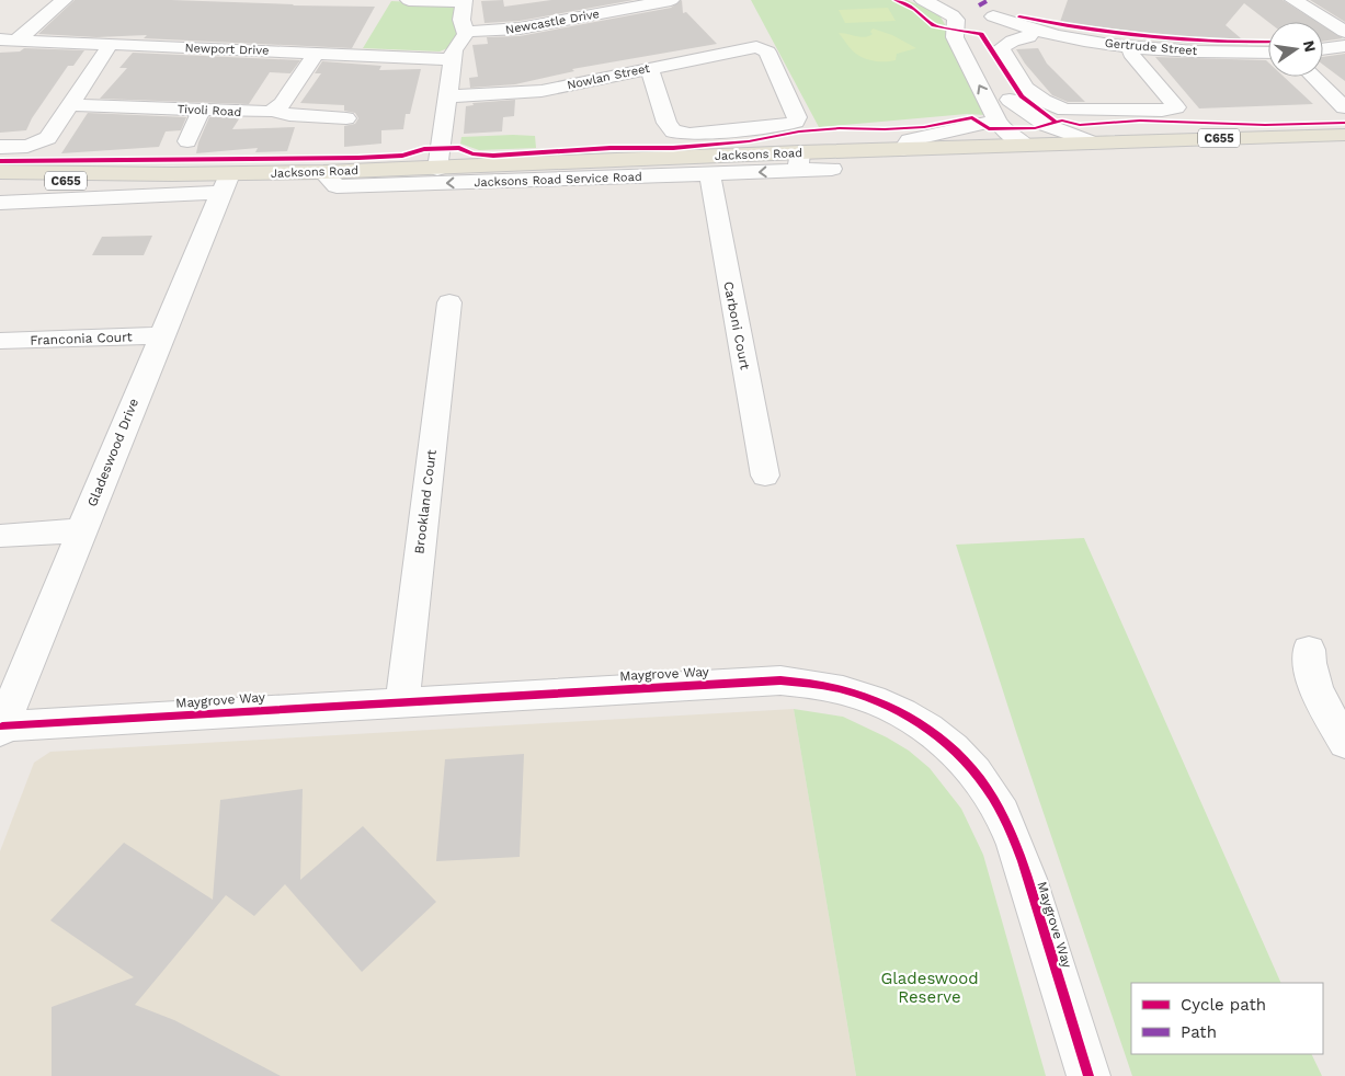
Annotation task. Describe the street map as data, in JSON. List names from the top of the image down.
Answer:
{
  "streets": {
    "main road": ["C655", "Jacksons Road"],
    "street": [
      "Newcastle Drive",
      "Gertrude Street",
      "Newport Drive",
      "Nowlan Street",
      "Tivoli Road",
      "Jacksons Road Service Road",
      "Carboni Court",
      "Franconia Court",
      "Gladeswood Drive",
      "Brookland Court",
      "Maygrove Way"
    ]
  },
  "crossings": [
    ["Jacksons Road", "Jacksons Road Service Road"],
    ["Jacksons Road", "Gladeswood Drive"],
    ["Jacksons Road Service Road", "Carboni Court"],
    ["Franconia Court", "Gladeswood Drive"],
    ["Gladeswood Drive", "Maygrove Way"],
    ["Brookland Court", "Maygrove Way"]
  ],
  "one_way": ["Jacksons Road Service Road"],
  "parks": ["Gladeswood Reserve"],
  "legend": ["Cycle path", "Path"],
  "north": "right"
}
